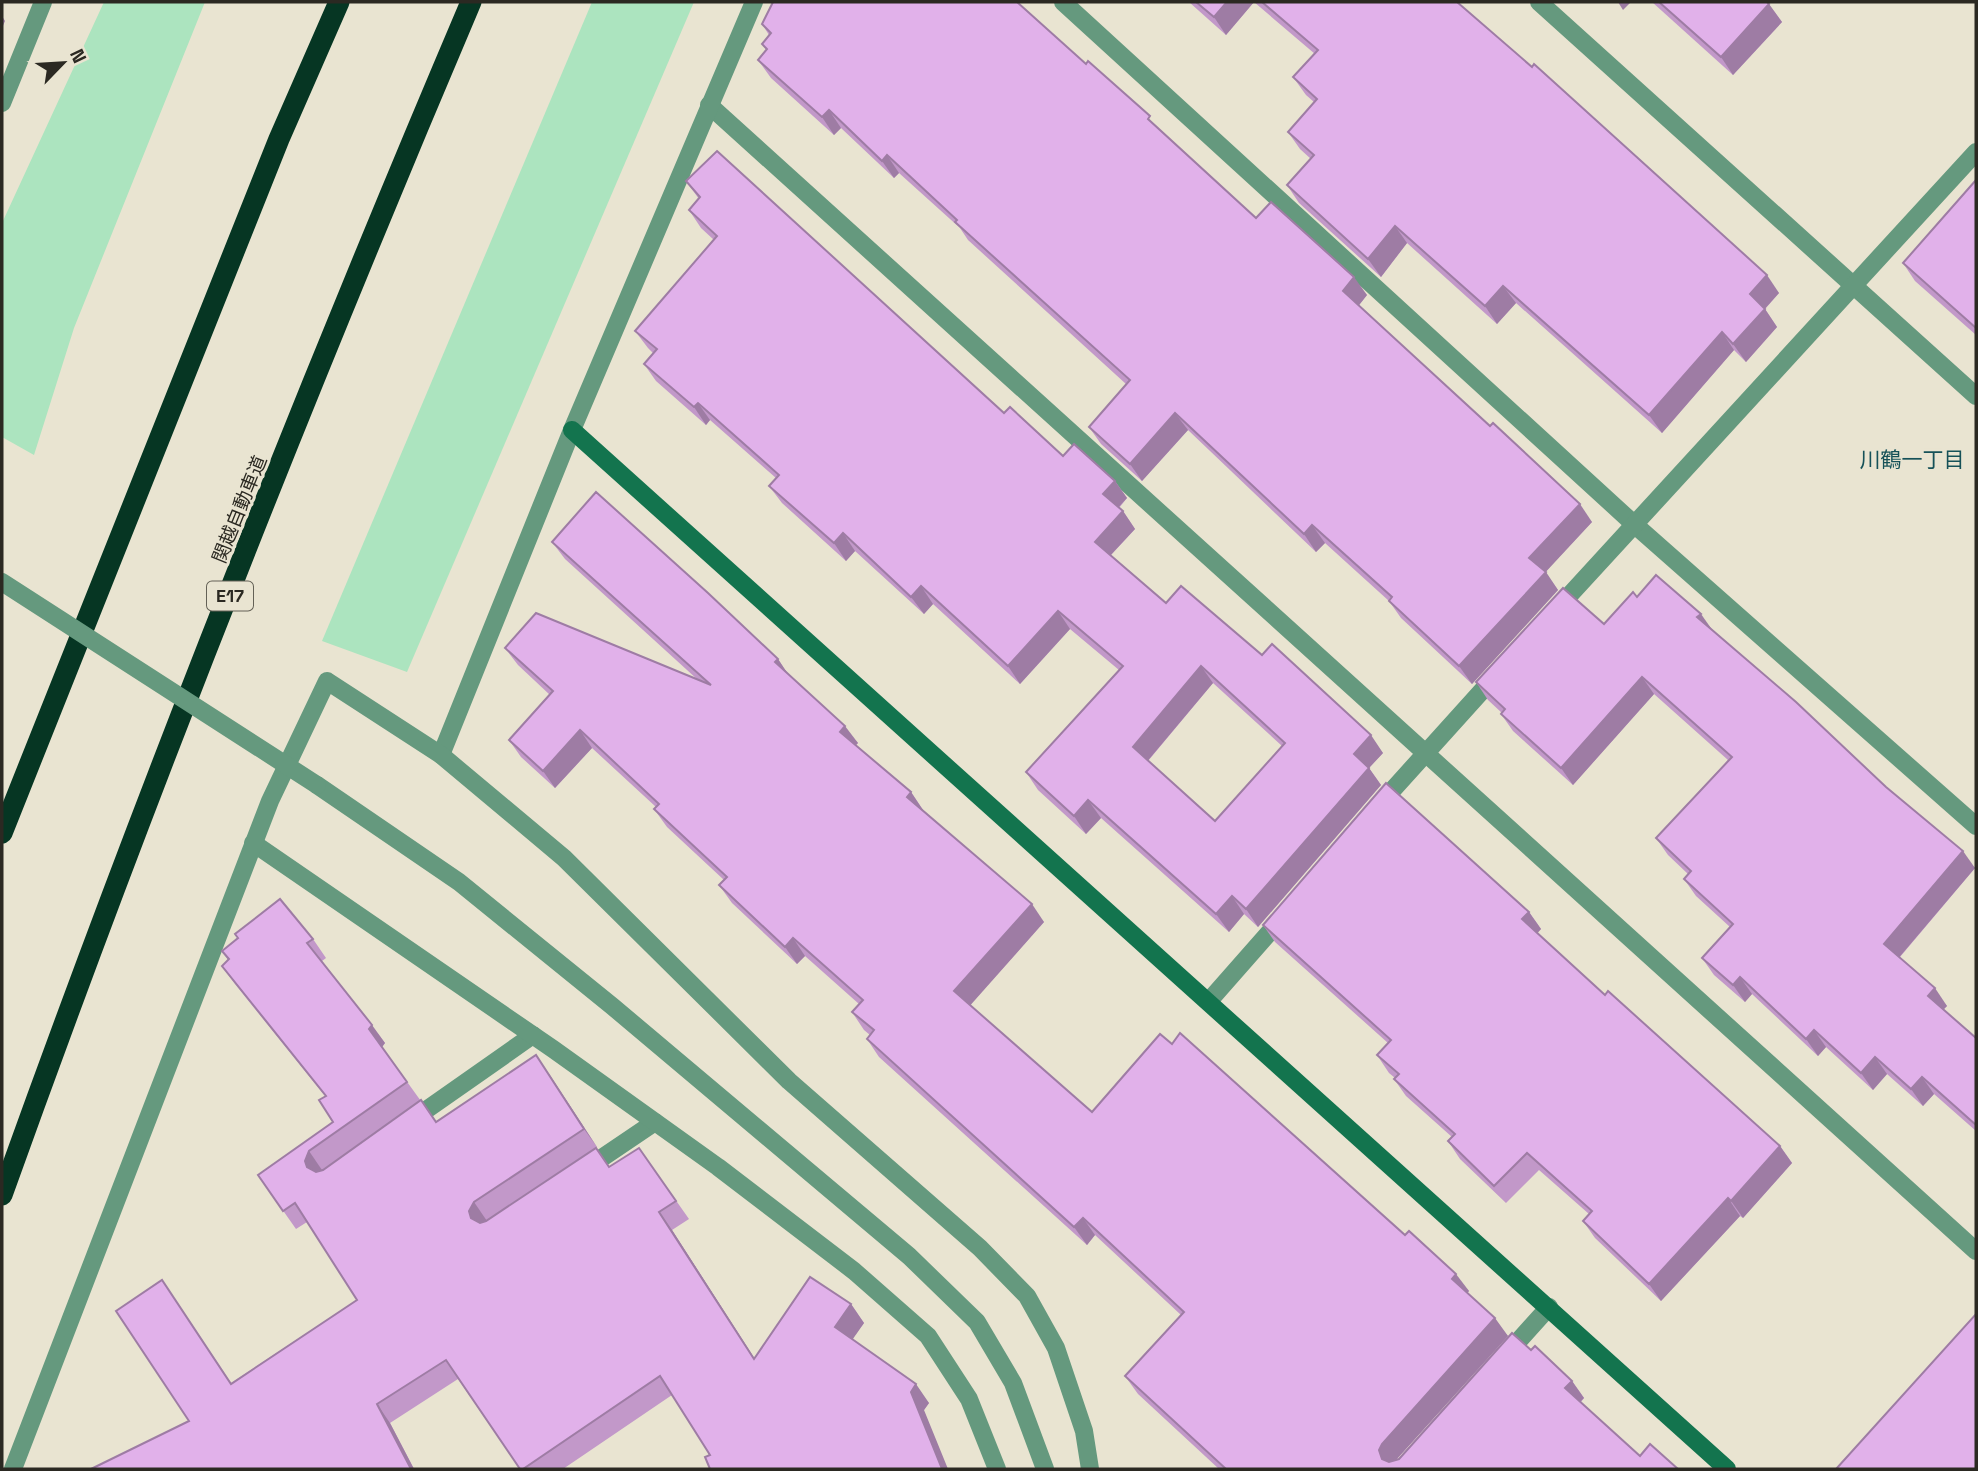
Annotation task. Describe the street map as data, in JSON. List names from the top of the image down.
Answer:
{
  "streets": {
    "highway": ["関越自動車道", "E17"]
  },
  "districts": ["川鶴一丁目"],
  "north": "top right"
}
